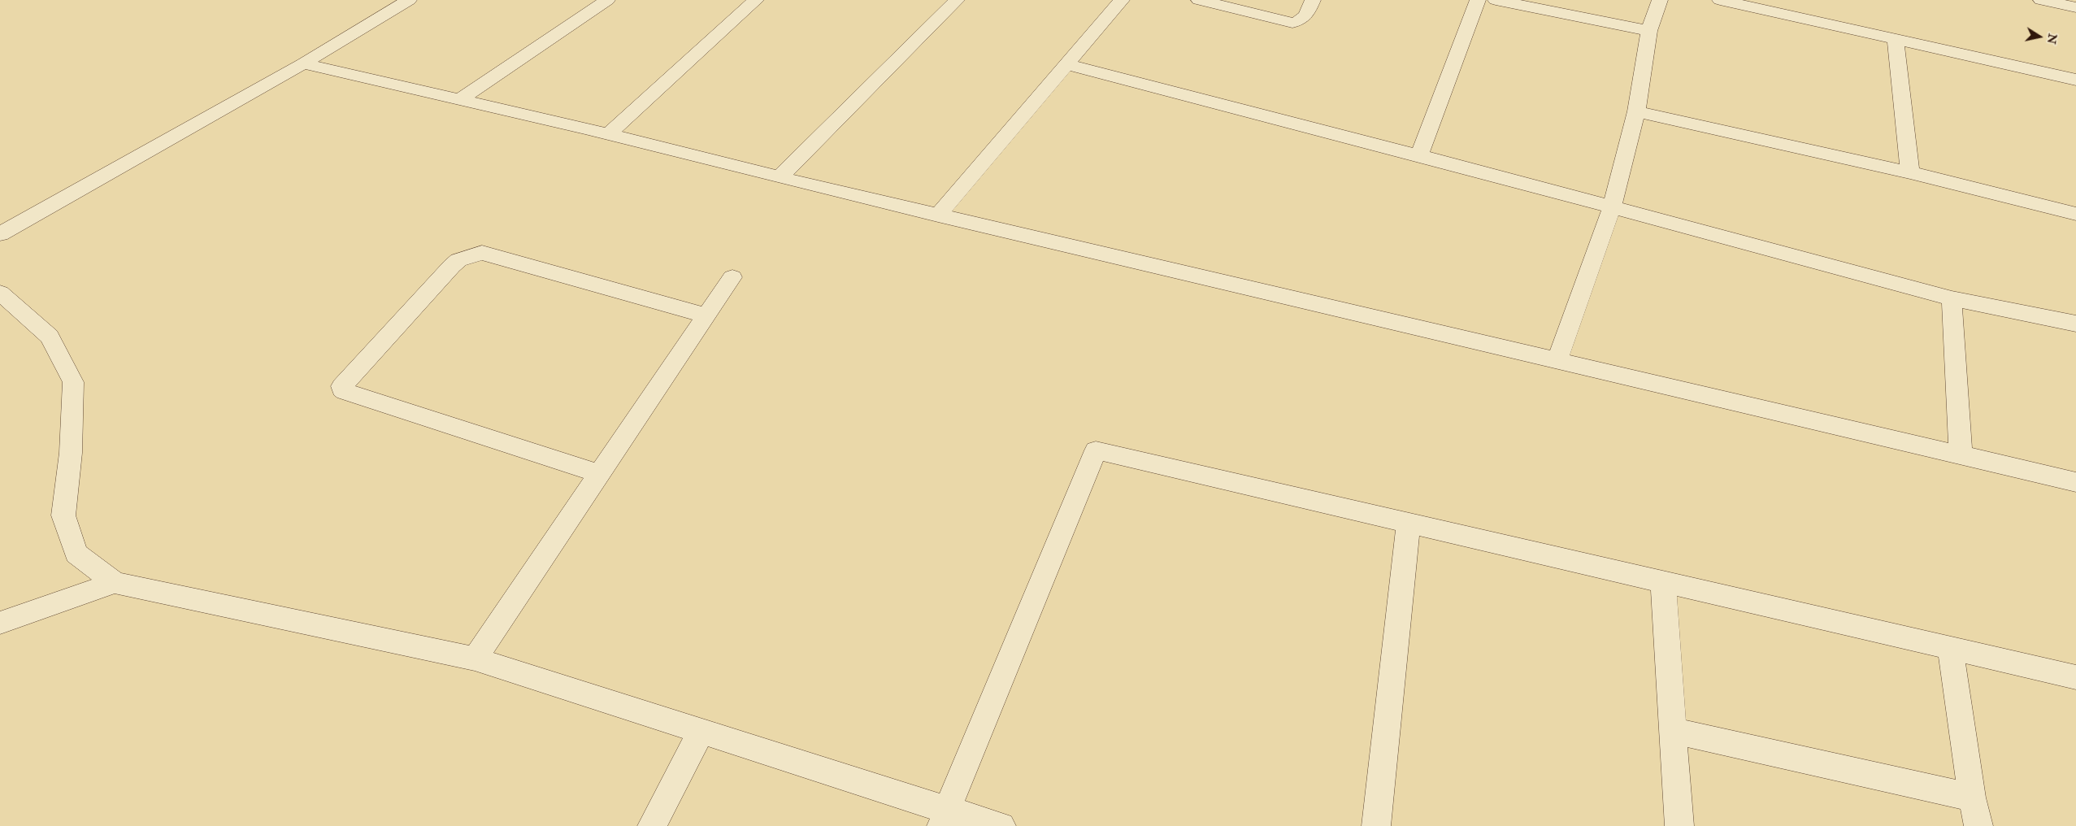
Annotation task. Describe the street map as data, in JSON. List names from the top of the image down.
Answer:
{
  "north": "right"
}
